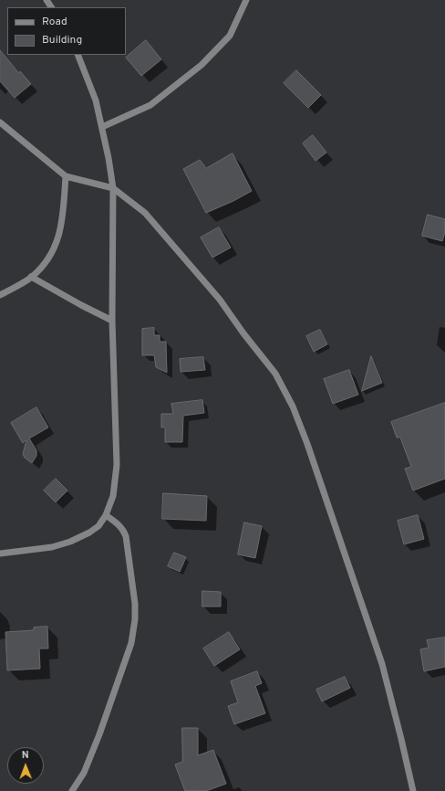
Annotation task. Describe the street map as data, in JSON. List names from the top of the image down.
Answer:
{
  "legend": ["Road", "Building"],
  "north": "top"
}
